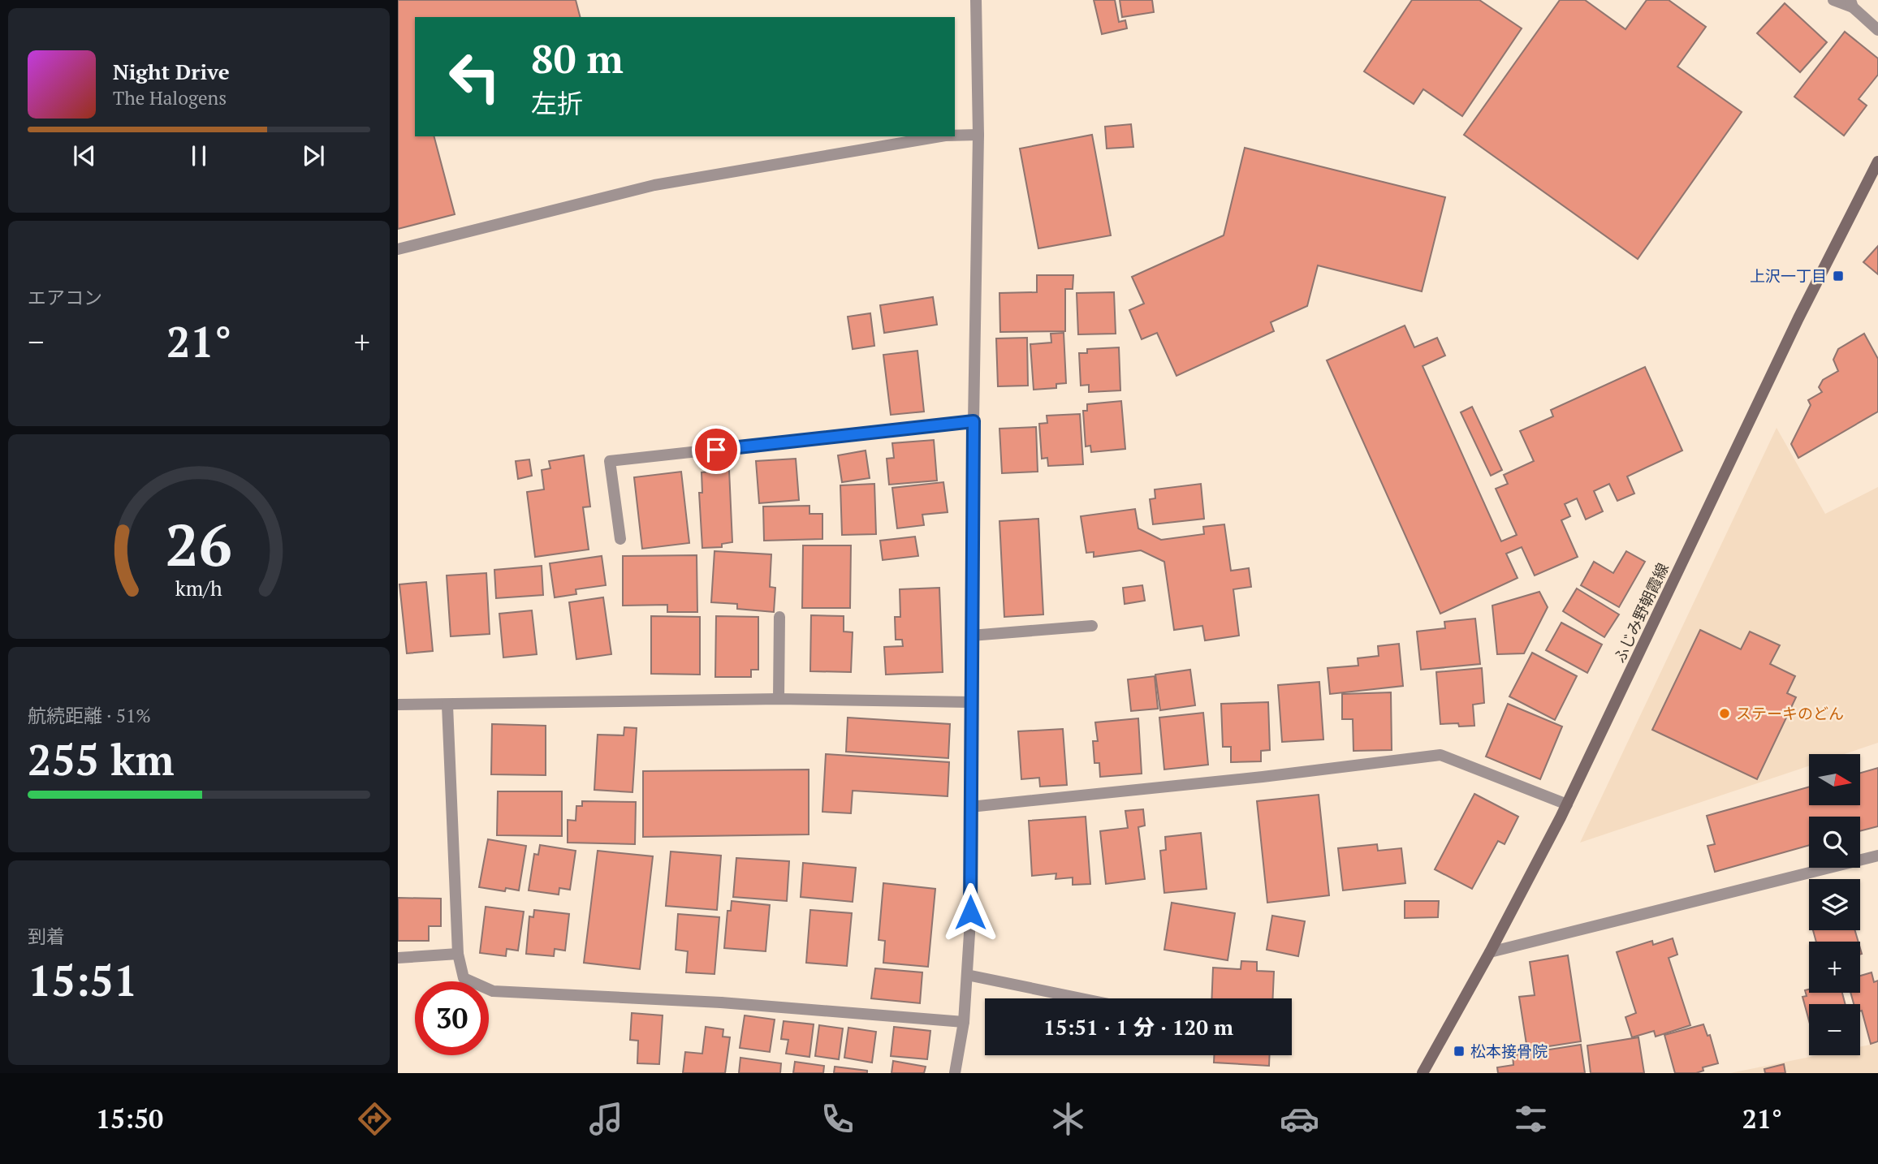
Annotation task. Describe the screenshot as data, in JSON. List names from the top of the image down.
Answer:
{
  "streets": {
    "main road": ["ふじみ野朝霞線"]
  },
  "places": {
    "transit": ["上沢一丁目", "松本接骨院"],
    "other": ["ステーキのどん"]
  },
  "north": "right",
  "page": {
    "turn": ["80 m", "左折"],
    "song": ["Night Drive", "The Halogens"],
    "tile": [
      "エアコン",
      ["航続距離 · 51%", "255 km"],
      ["到着", "15:51"]
    ],
    "heat": ["−", "21°", "+"],
    "map_buttons": ["+", "−"],
    "limit": "30",
    "trip": "15:51 · 1 分 · 120 m",
    "tabs": ["15:50", "21°"],
    "gauge": ["26", "km/h"]
  }
}
